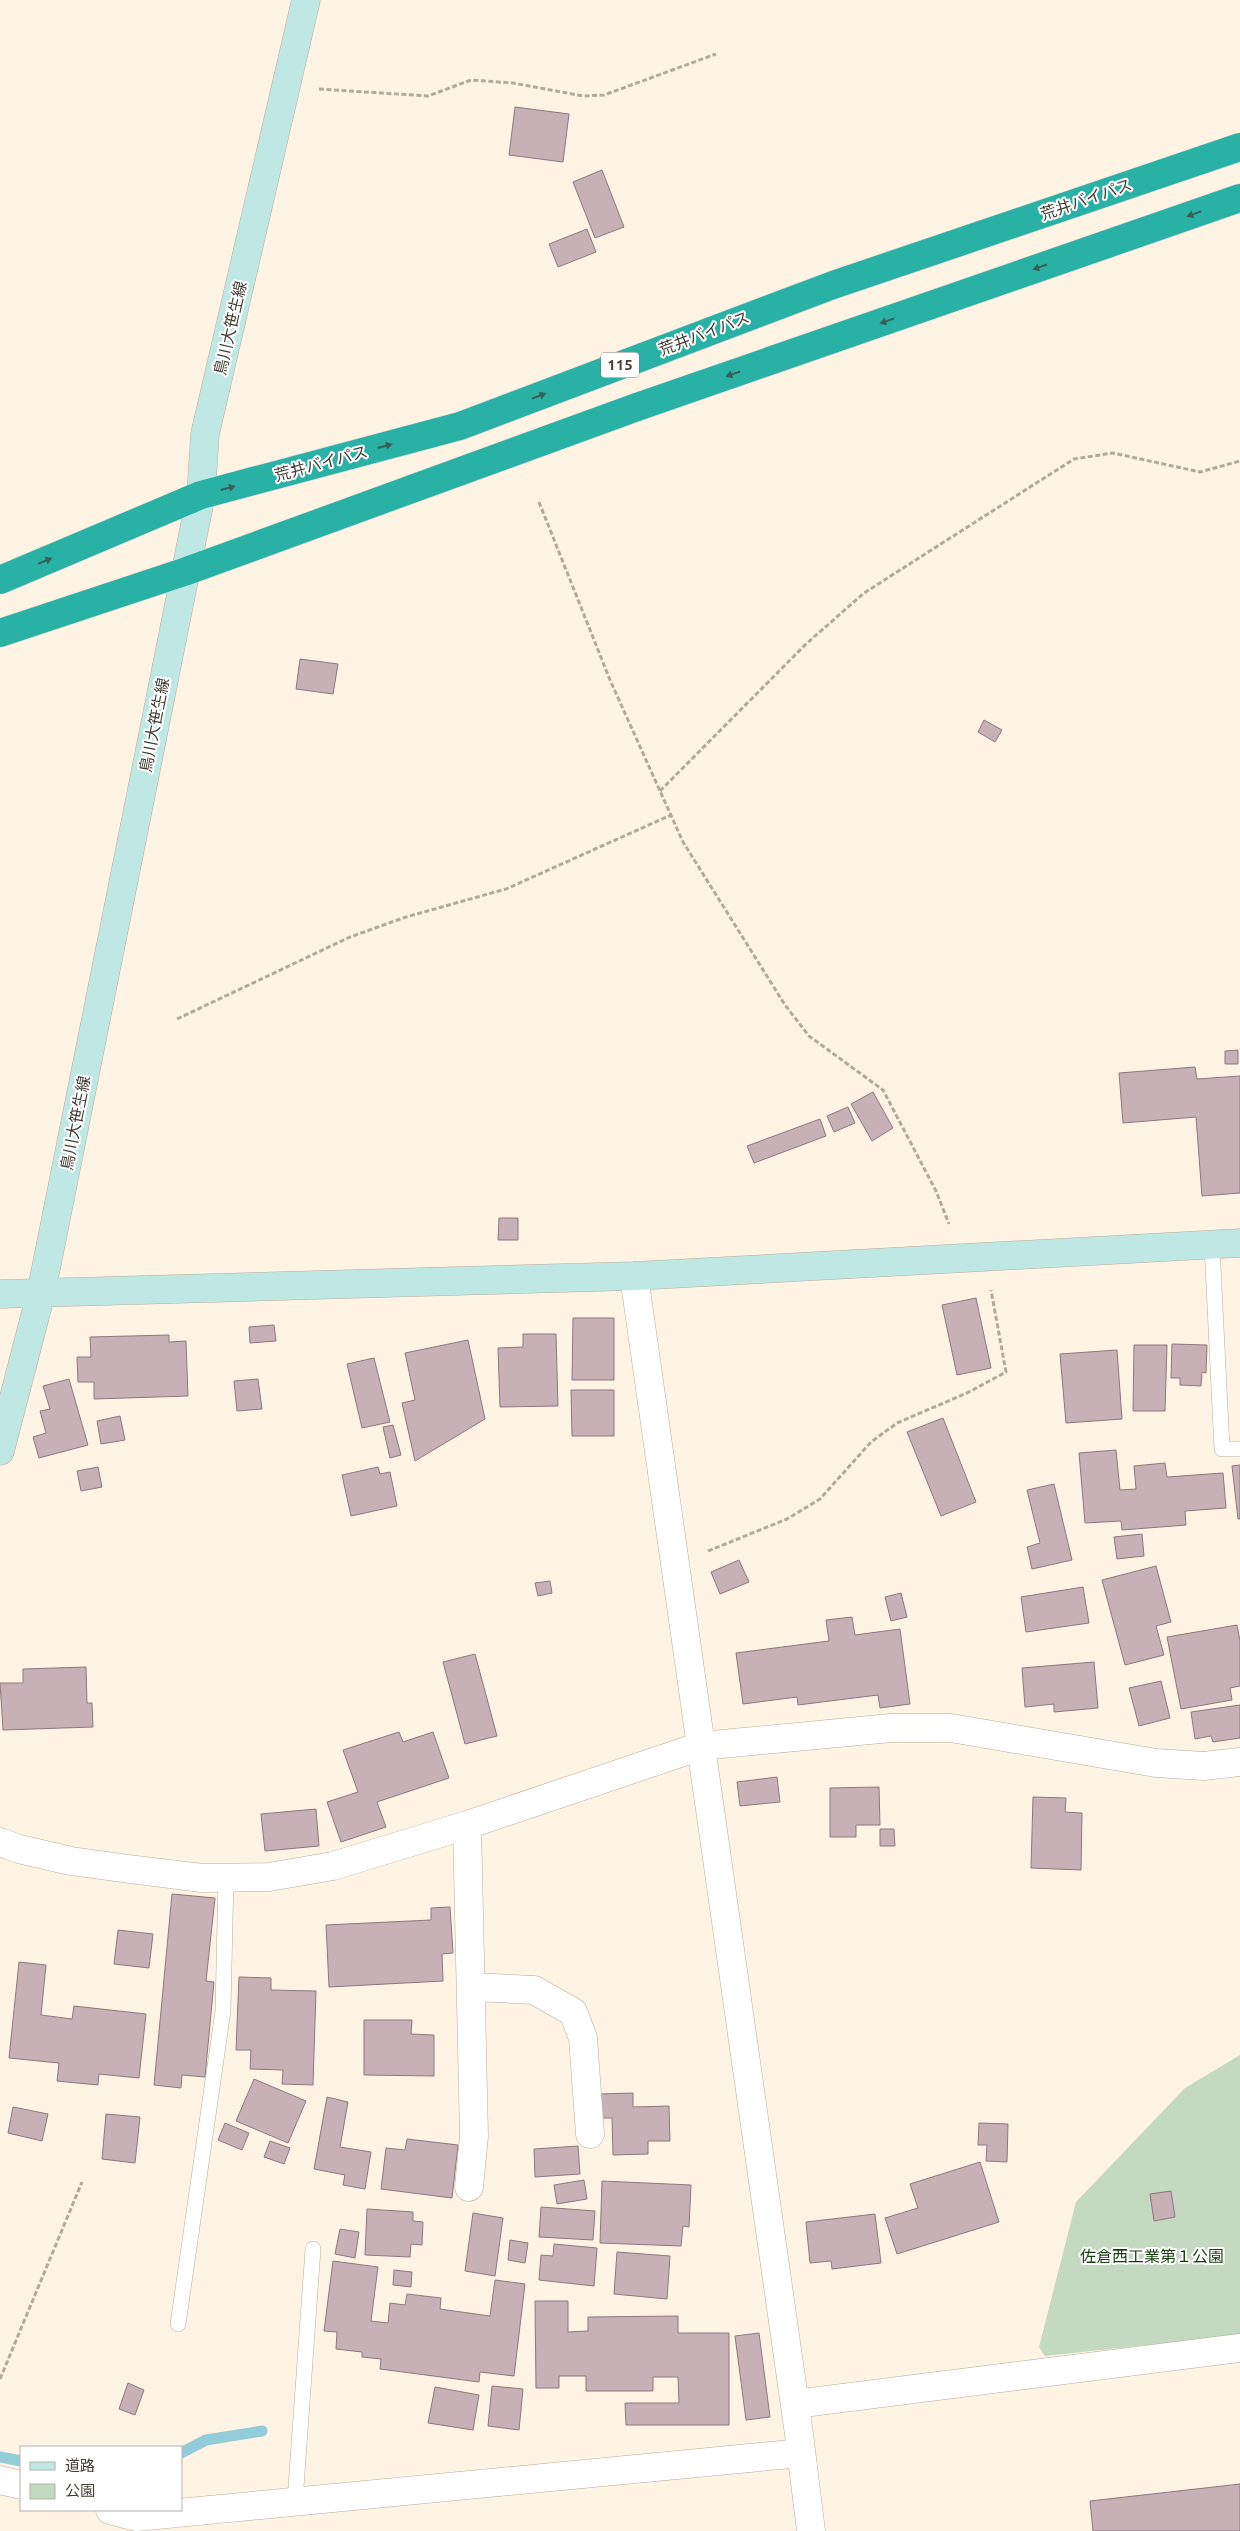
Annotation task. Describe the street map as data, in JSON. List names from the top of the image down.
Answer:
{
  "streets": {
    "highway": ["荒井バイパス", "115"],
    "street": ["鳥川大笹生線"]
  },
  "crossings": [
    ["荒井バイパス", "鳥川大笹生線"]
  ],
  "parks": ["佐倉西工業第１公園"],
  "legend": ["道路", "公園"]
}
